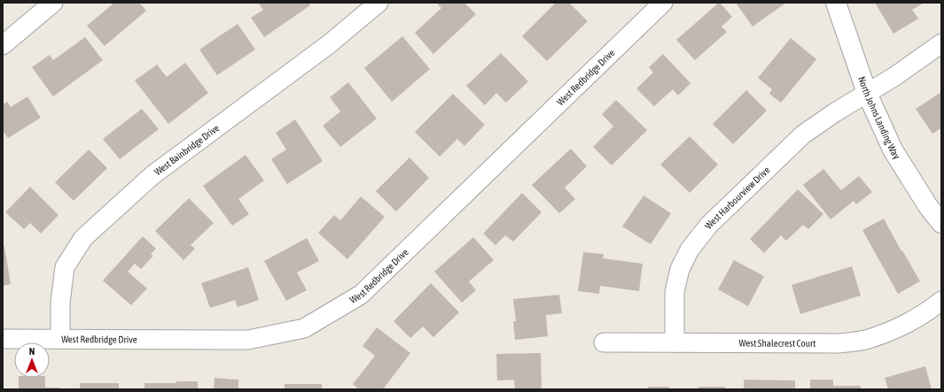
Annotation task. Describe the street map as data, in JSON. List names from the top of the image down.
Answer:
{
  "streets": {
    "street": [
      "West Redbridge Drive",
      "North Johns Landing Way",
      "West Bainbridge Drive",
      "West Harbourview Drive",
      "West Shalecrest Court"
    ]
  },
  "crossings": [
    ["West Redbridge Drive", "West Bainbridge Drive"],
    ["North Johns Landing Way", "West Harbourview Drive"],
    ["West Harbourview Drive", "West Shalecrest Court"]
  ],
  "north": "top"
}
